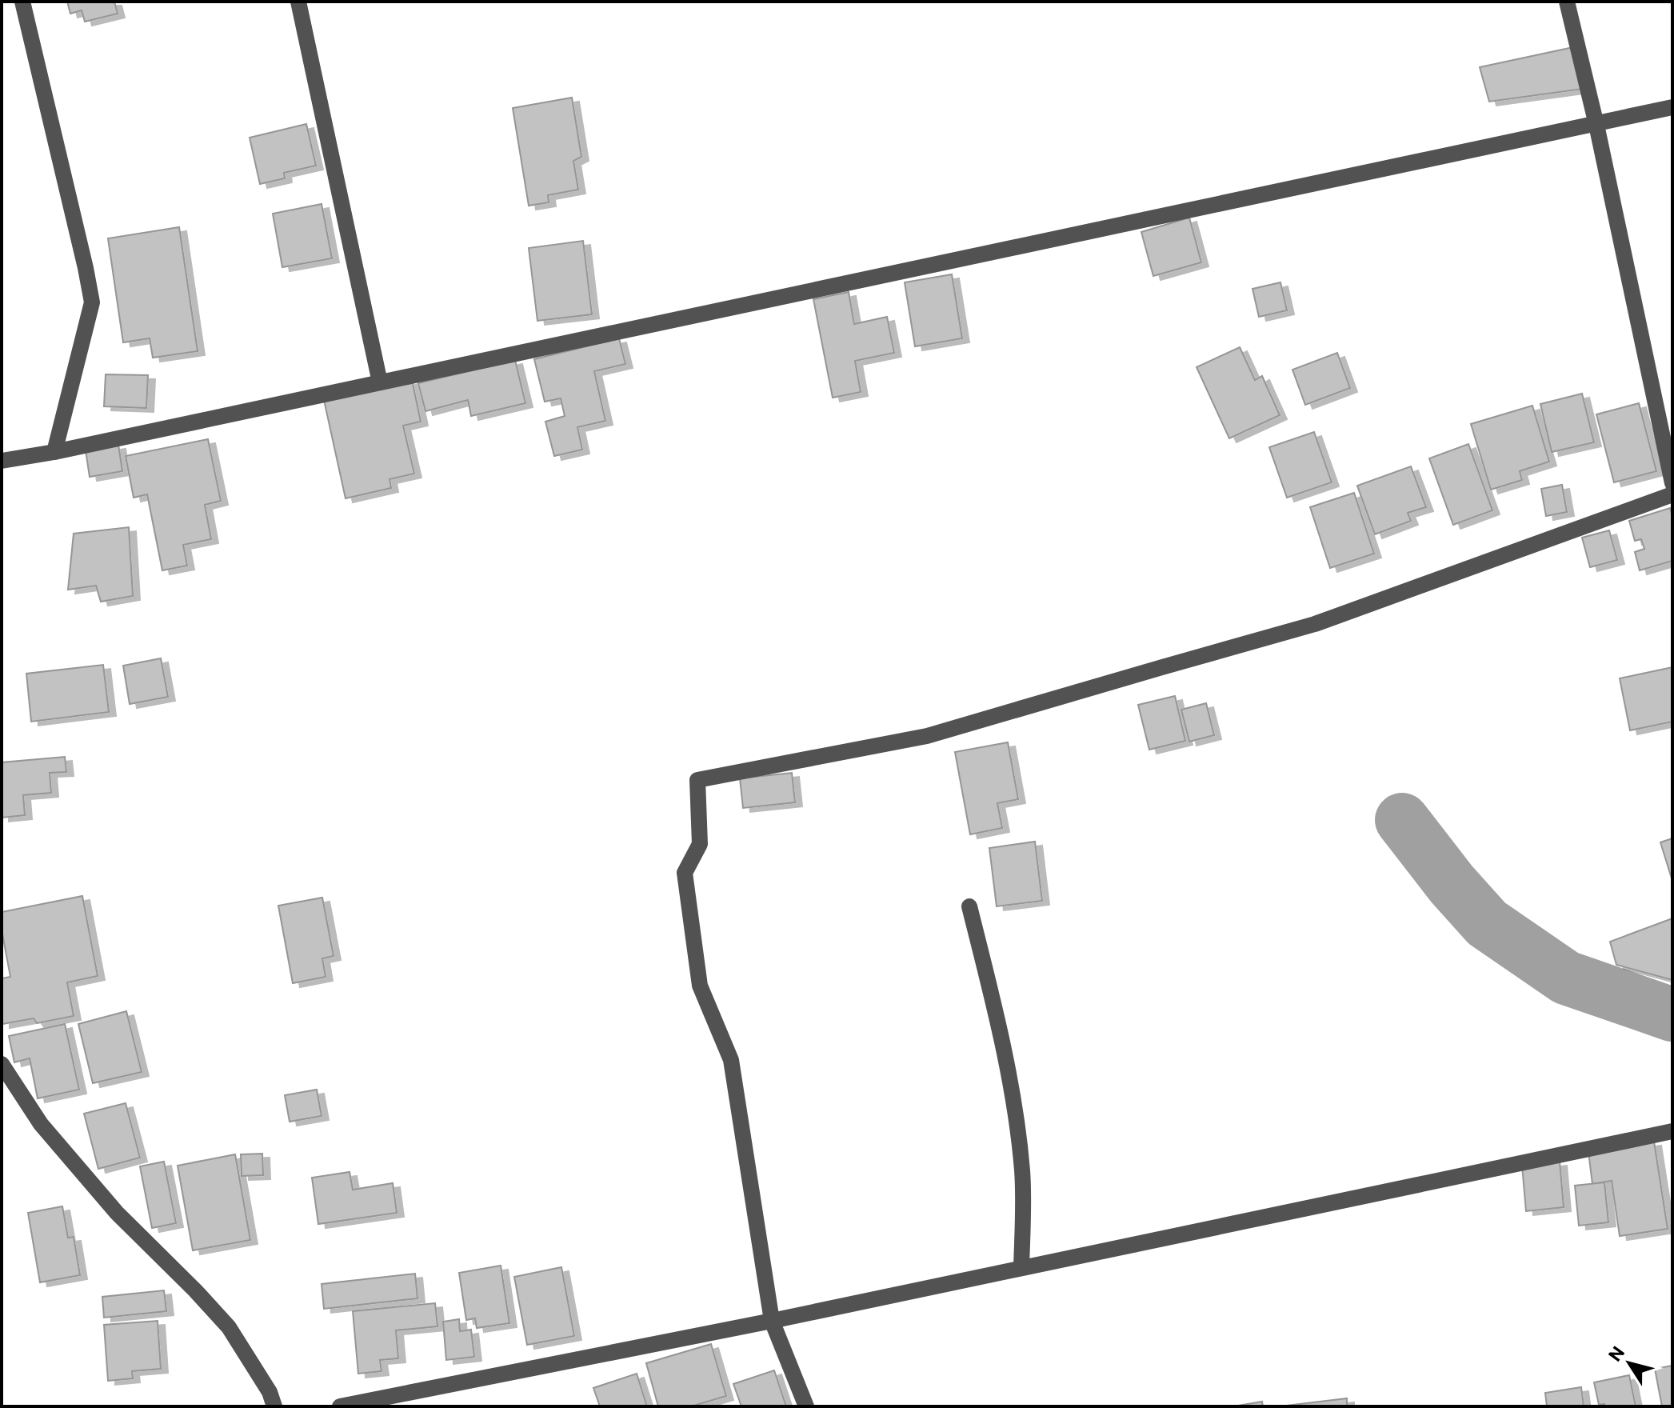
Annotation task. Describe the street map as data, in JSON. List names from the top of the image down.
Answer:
{
  "north": "top left"
}
